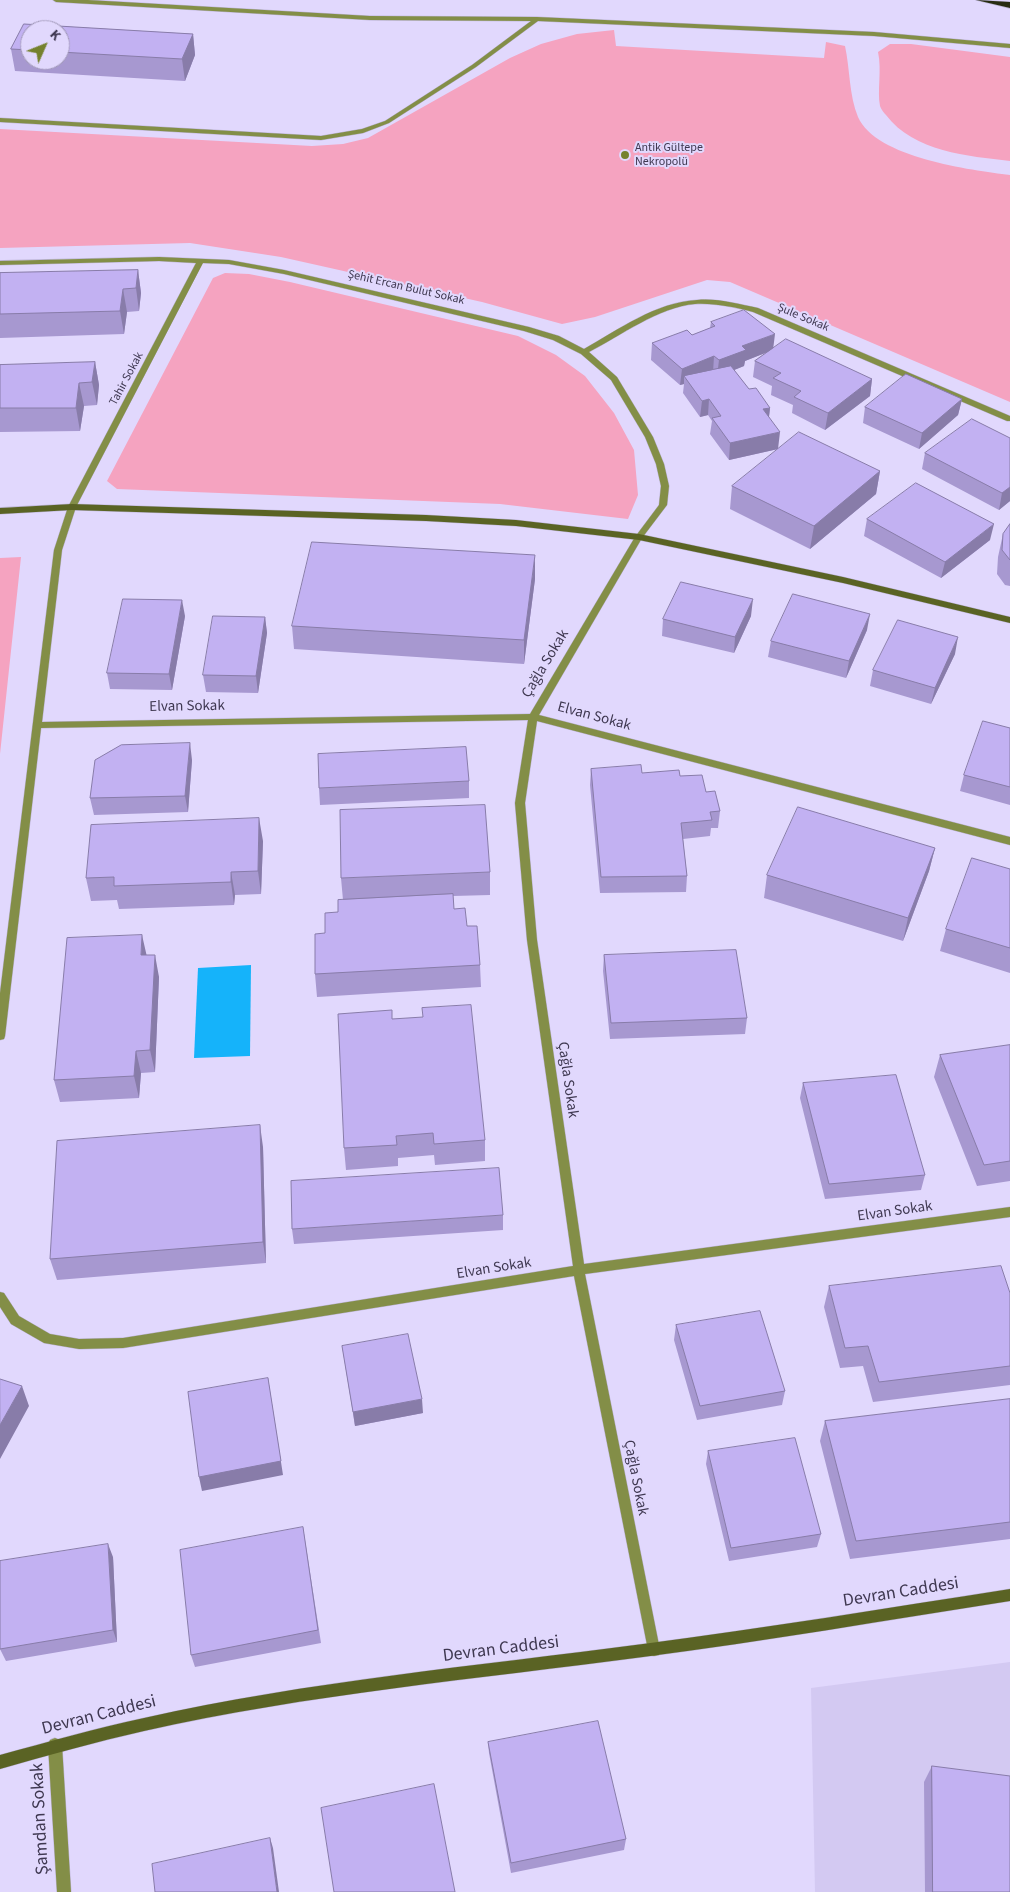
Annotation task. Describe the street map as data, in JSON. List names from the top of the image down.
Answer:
{
  "streets": {
    "main road": ["Devran Caddesi"],
    "street": [
      "Şehit Ercan Bulut Sokak",
      "Şule Sokak",
      "Tahir Sokak",
      "Çağla Sokak",
      "Elvan Sokak",
      "Şamdan Sokak"
    ]
  },
  "crossings": [
    ["Şehit Ercan Bulut Sokak", "Şule Sokak"],
    ["Şehit Ercan Bulut Sokak", "Tahir Sokak"],
    ["Şehit Ercan Bulut Sokak", "Çağla Sokak"],
    ["Çağla Sokak", "Elvan Sokak"],
    ["Çağla Sokak", "Devran Caddesi"],
    ["Devran Caddesi", "Şamdan Sokak"]
  ],
  "places": ["Antik Gültepe Nekropolü"],
  "north": "top right"
}
